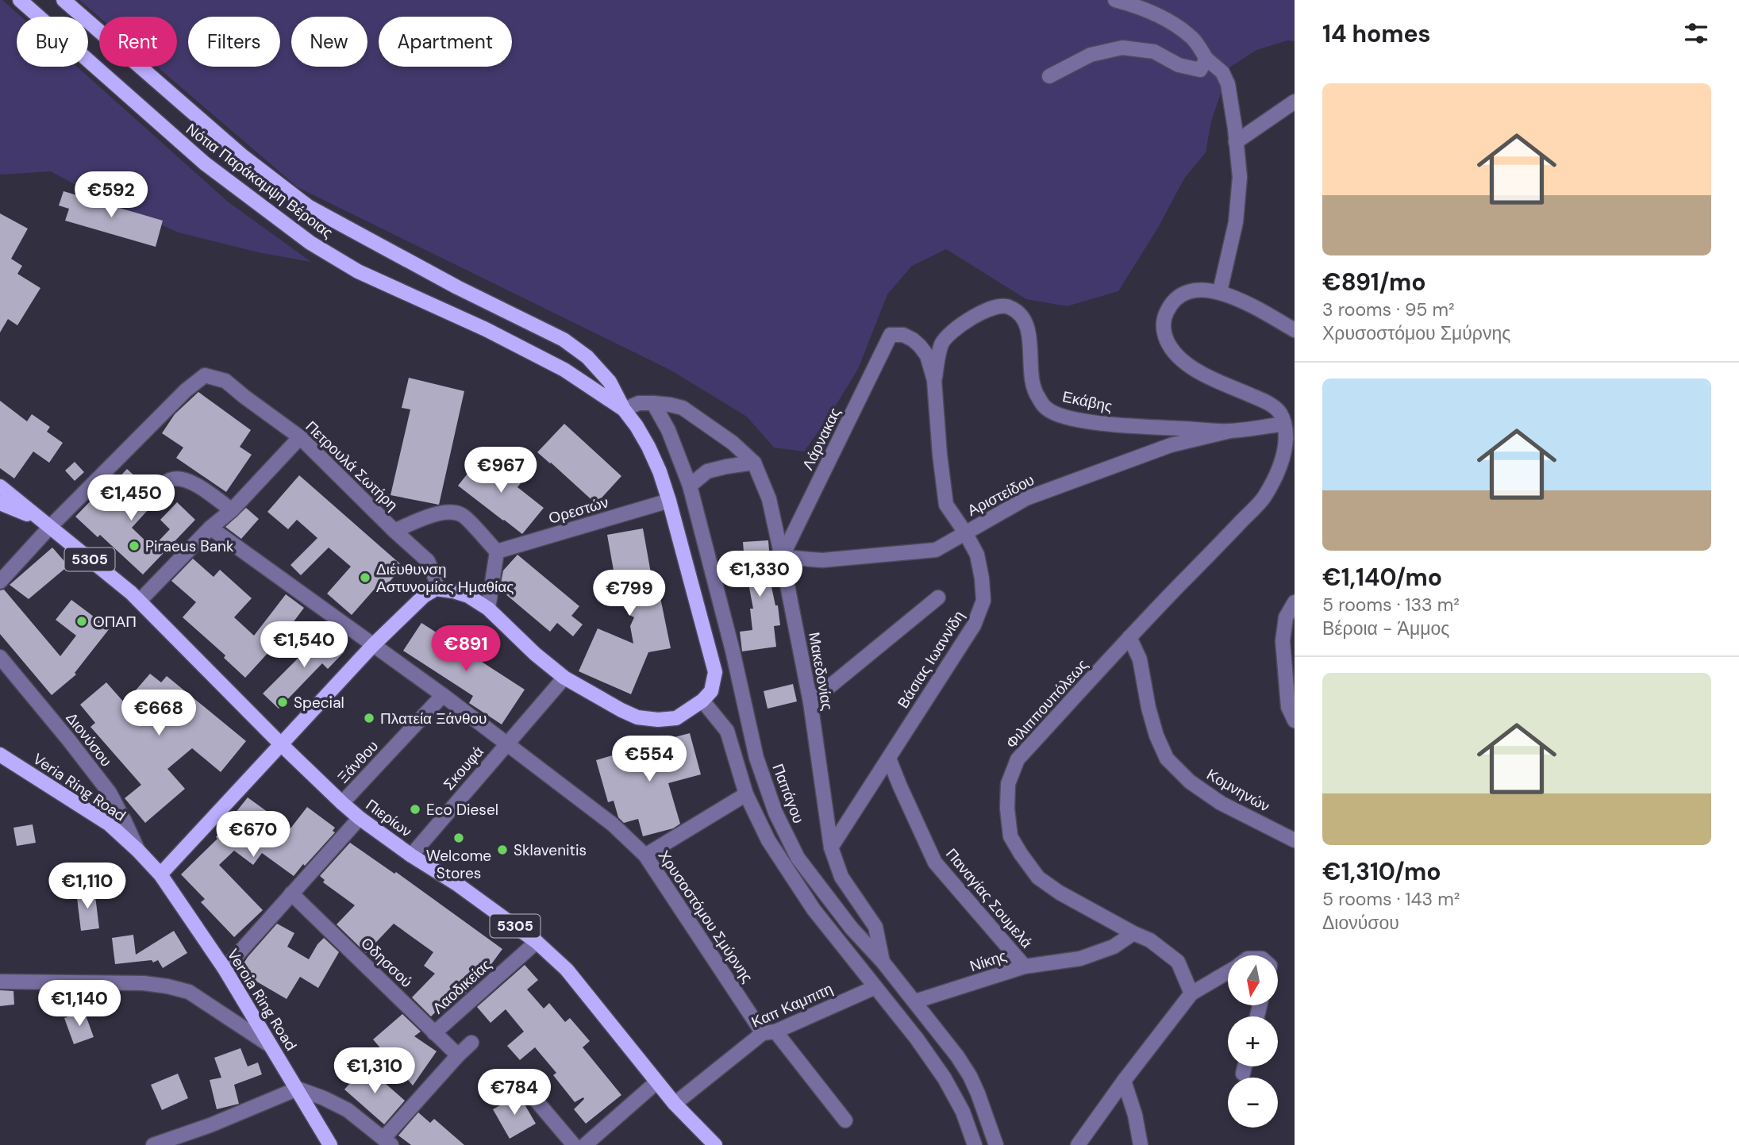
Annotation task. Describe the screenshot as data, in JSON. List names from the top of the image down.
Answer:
{
  "streets": {
    "main road": [
      "Νότια Παράκαμψη Βέροιας",
      "5305",
      "Veria Ring Road",
      "Πιερίων",
      "Verοia Ring Road"
    ],
    "street": [
      "Εκάβης",
      "Λάρνακας",
      "Πετρουλά Σωτήρη",
      "Αριστείδου",
      "Ορεστών",
      "Βάσιας Ιωαννίδη",
      "Μακεδονίας",
      "Φιλιππουπόλεως",
      "Διονύσου",
      "Ξάνθου",
      "Σκουφά",
      "Κομνηνών",
      "Παπάγου",
      "Παναγίας Σουμελά",
      "Χρυσοστόμου Σμύρνης",
      "Νίκης",
      "Οδησσού",
      "Λαοδικείας",
      "Καπ Καμπιτη"
    ]
  },
  "crossings": [
    ["Νότια Παράκαμψη Βέροιας", "Ορεστών"],
    ["Νότια Παράκαμψη Βέροιας", "Μακεδονίας"],
    ["Εκάβης", "Αριστείδου"],
    ["Εκάβης", "Βάσιας Ιωαννίδη"],
    ["Εκάβης", "Φιλιππουπόλεως"],
    ["Λάρνακας", "Αριστείδου"],
    ["Λάρνακας", "Βάσιας Ιωαννίδη"],
    ["Λάρνακας", "Μακεδονίας"],
    ["Πετρουλά Σωτήρη", "Πιερίων"],
    ["Αριστείδου", "Βάσιας Ιωαννίδη"],
    ["Αριστείδου", "Μακεδονίας"],
    ["Βάσιας Ιωαννίδη", "Μακεδονίας"],
    ["Βάσιας Ιωαννίδη", "Παναγίας Σουμελά"],
    ["Μακεδονίας", "Παπάγου"],
    ["Φιλιππουπόλεως", "Κομνηνών"],
    ["Φιλιππουπόλεως", "Νίκης"],
    ["Διονύσου", "Veria Ring Road"],
    ["Ξάνθου", "Πιερίων"],
    ["Ξάνθου", "Χρυσοστόμου Σμύρνης"],
    ["Σκουφά", "Πιερίων"],
    ["Σκουφά", "Χρυσοστόμου Σμύρνης"],
    ["Veria Ring Road", "Verοia Ring Road"],
    ["Παπάγου", "Νίκης"],
    ["Πιερίων", "Λαοδικείας"],
    ["Πιερίων", "Καπ Καμπιτη"],
    ["Παναγίας Σουμελά", "Νίκης"],
    ["Χρυσοστόμου Σμύρνης", "Καπ Καμπιτη"],
    ["Οδησσού", "Λαοδικείας"]
  ],
  "places": [
    "Piraeus Bank",
    "Διέυθυνση Αστυνομίας Ημαθίας",
    "ΟΠΑΠ",
    "Special",
    "Πλατεία Ξάνθου",
    "Eco Diesel",
    "Welcome Stores",
    "Sklavenitis"
  ],
  "north": "bottom",
  "page": {
    "heading": "14 homes",
    "chip": [
      "Buy",
      "Rent",
      "Filters",
      "New",
      "Apartment"
    ],
    "list": [
      {
        "name": "€891/mo",
        "note": "3 rooms · 95 m² · Χρυσοστόμου Σμύρνης"
      },
      {
        "name": "€1,140/mo",
        "note": "5 rooms · 133 m² · Βέροια - Άμμος"
      },
      {
        "name": "€1,310/mo",
        "note": "5 rooms · 143 m² · Διονύσου"
      }
    ],
    "price": [
      "€592",
      "€967",
      "€1,450",
      "€1,330",
      "€799",
      "€1,540",
      "€891",
      "€668",
      "€554",
      "€670",
      "€1,110",
      "€1,140",
      "€1,310",
      "€784"
    ],
    "map_buttons": ["+", "−"]
  }
}
